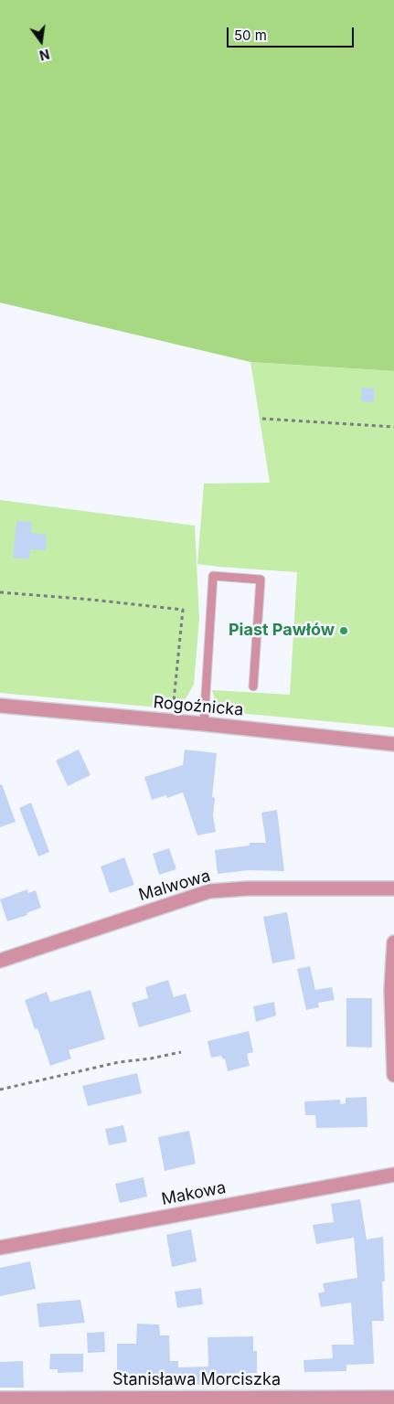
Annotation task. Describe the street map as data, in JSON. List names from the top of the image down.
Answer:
{
  "streets": {
    "street": [
      "Rogoźnicka",
      "Malwowa",
      "Makowa",
      "Stanisława Morciszka"
    ]
  },
  "places": ["Piast Pawłów"],
  "scale_bar": "50 m",
  "north": "bottom"
}
